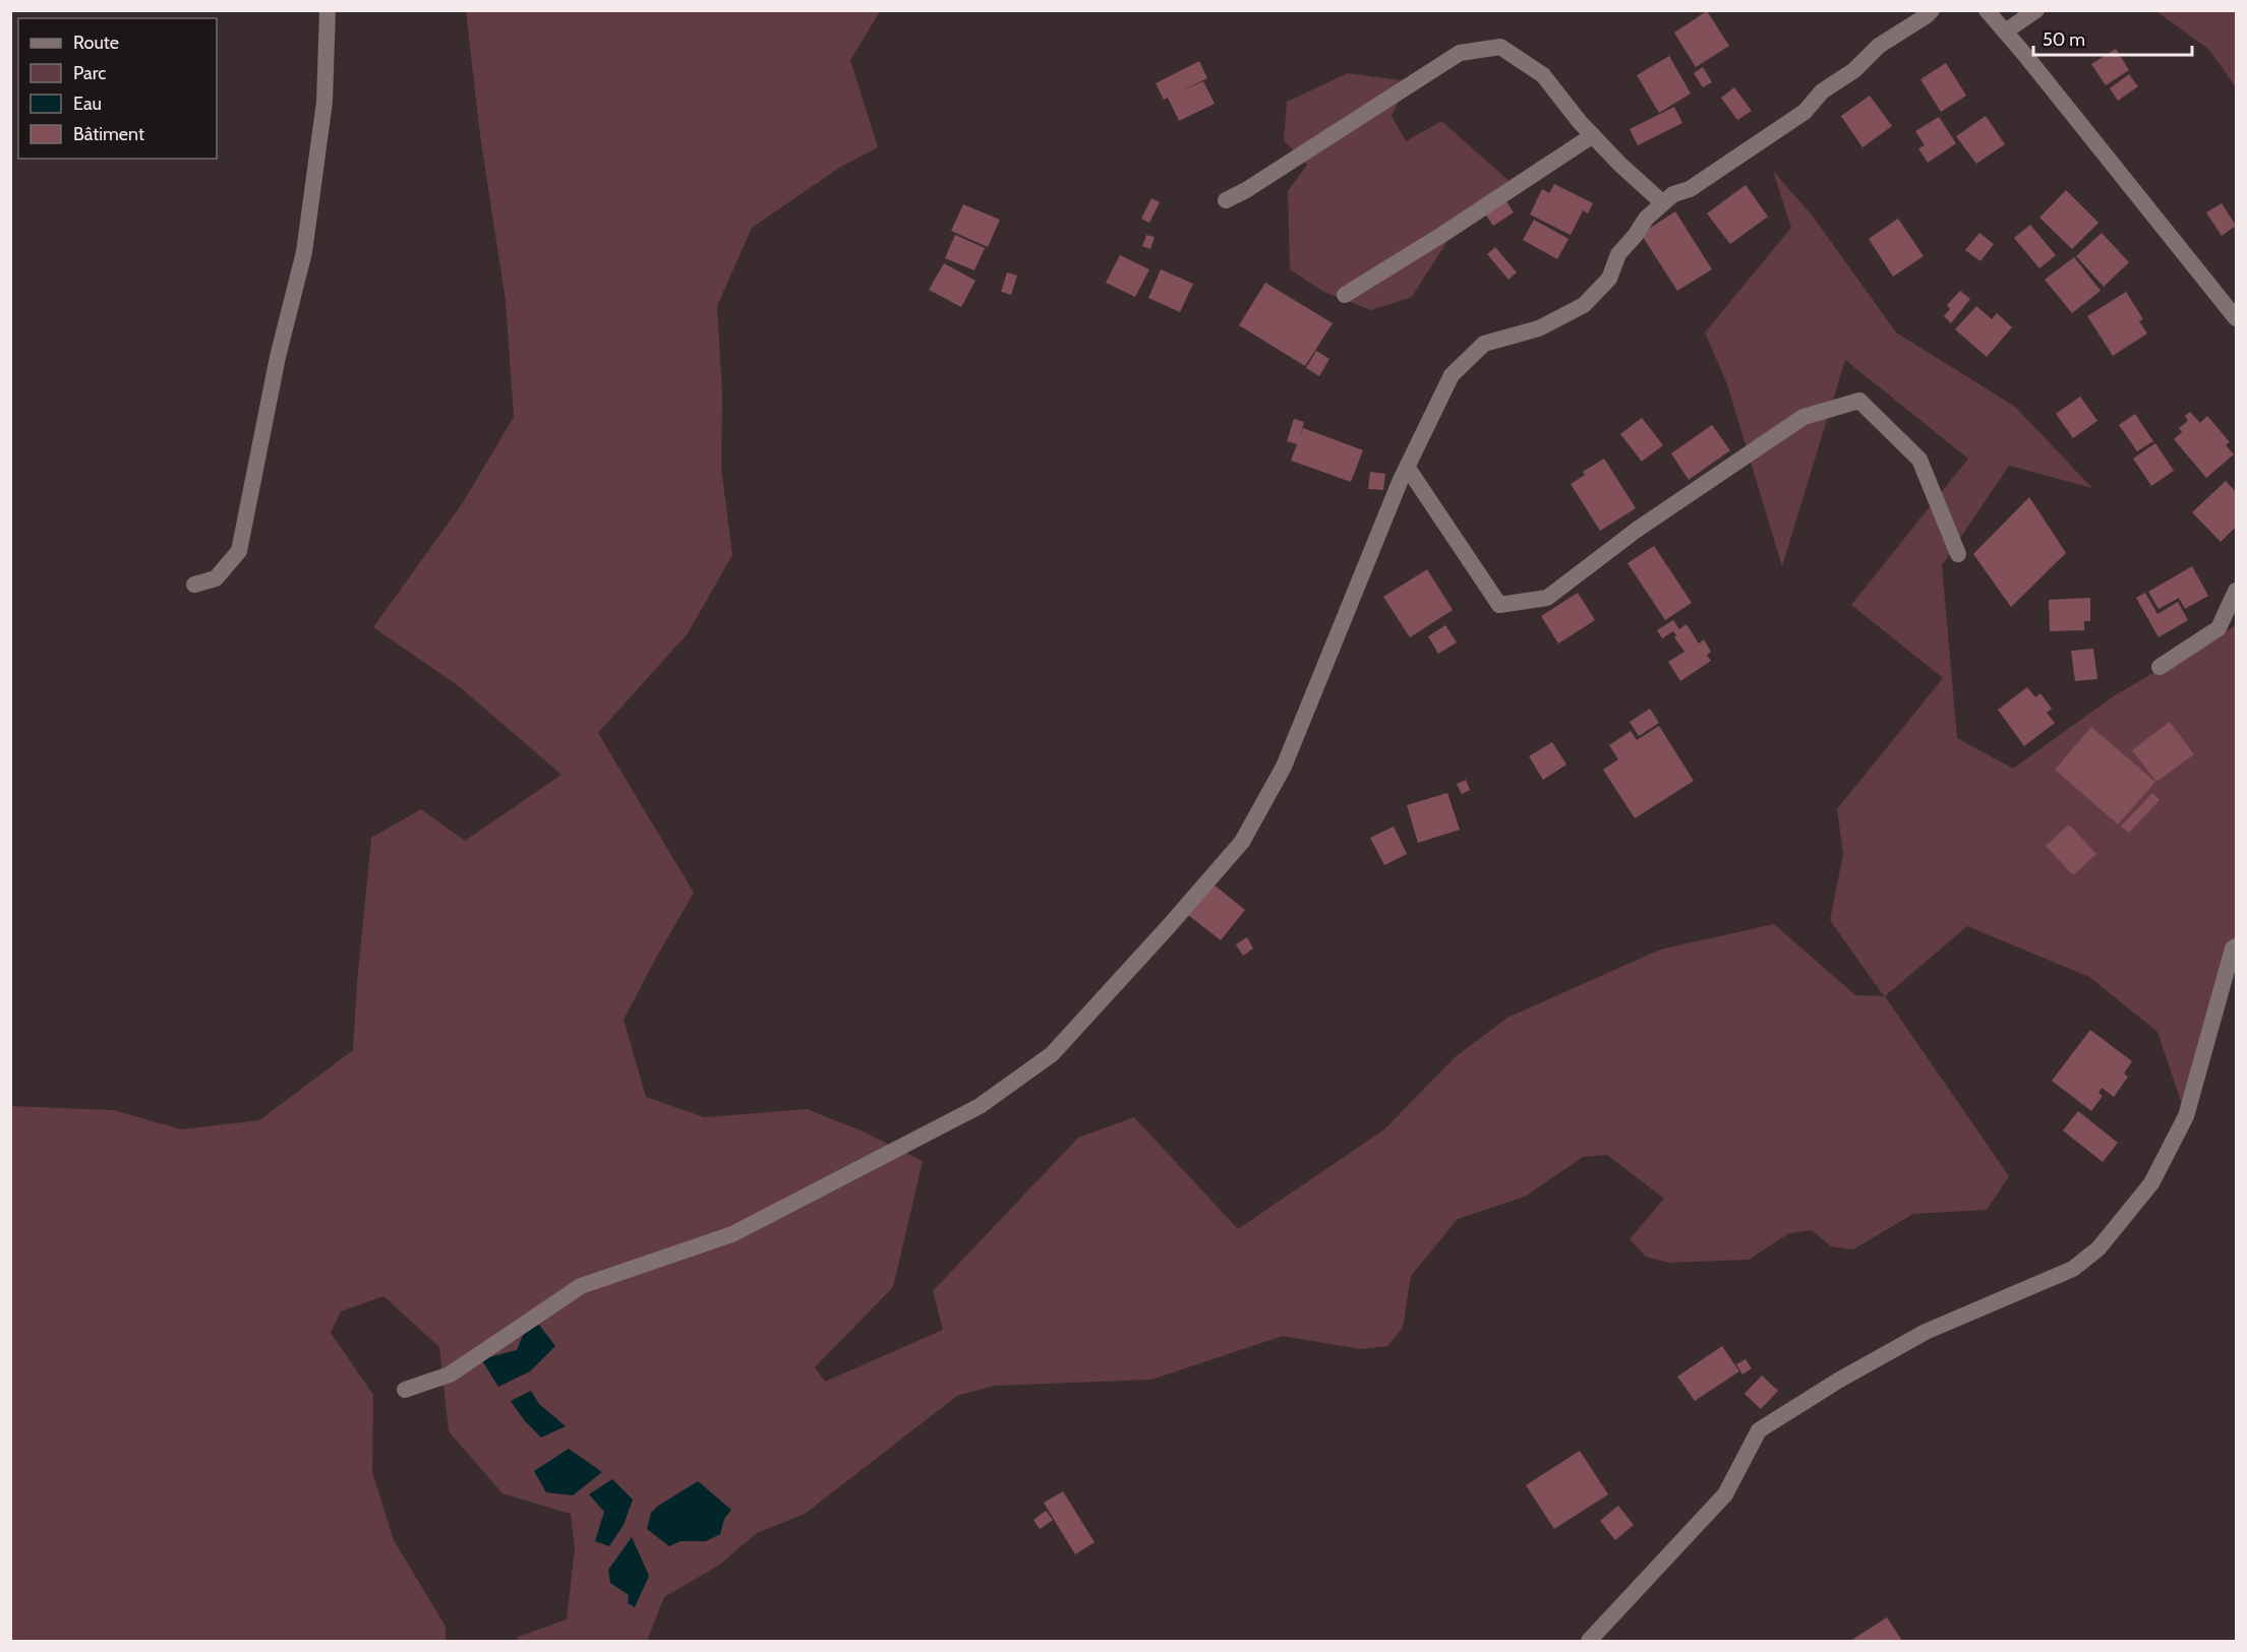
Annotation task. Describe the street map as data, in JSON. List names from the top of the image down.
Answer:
{
  "legend": [
    "Route",
    "Parc",
    "Eau",
    "Bâtiment"
  ],
  "scale_bar": "50 m"
}
